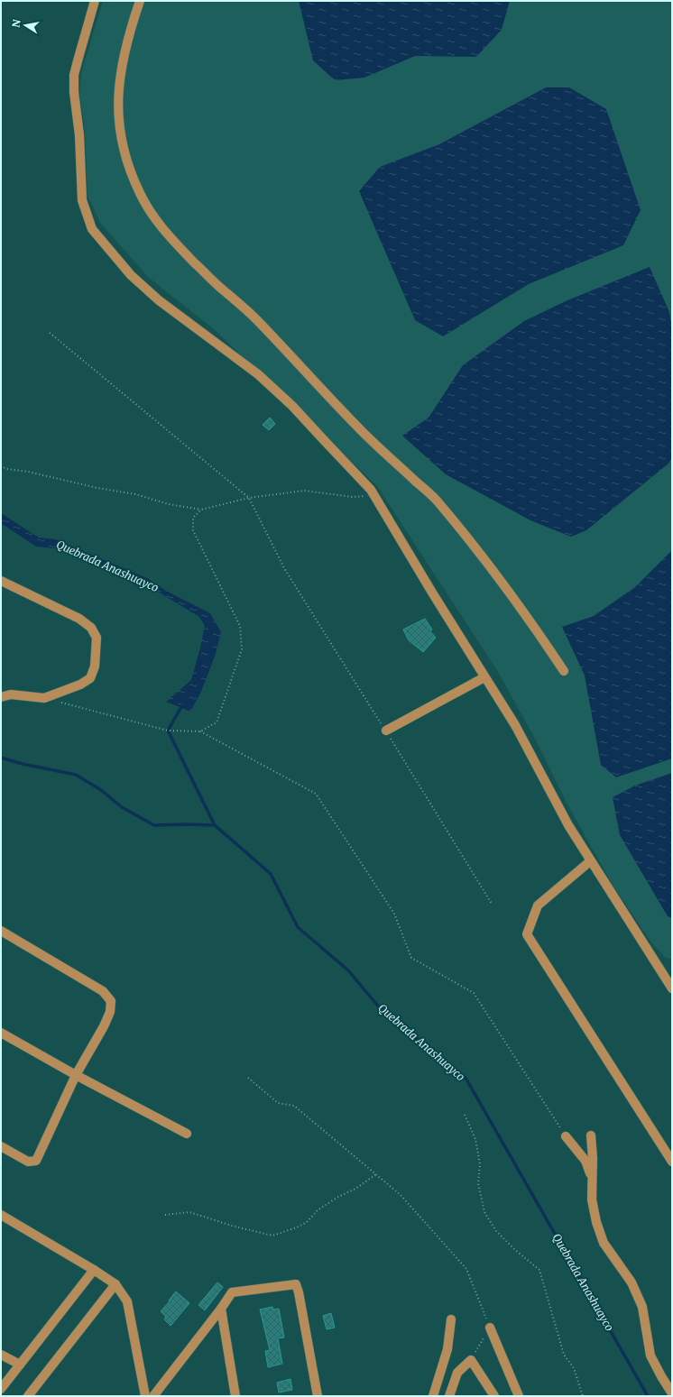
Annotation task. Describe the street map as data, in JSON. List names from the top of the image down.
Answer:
{
  "water": ["Quebrada Anashuayco"],
  "north": "left"
}
